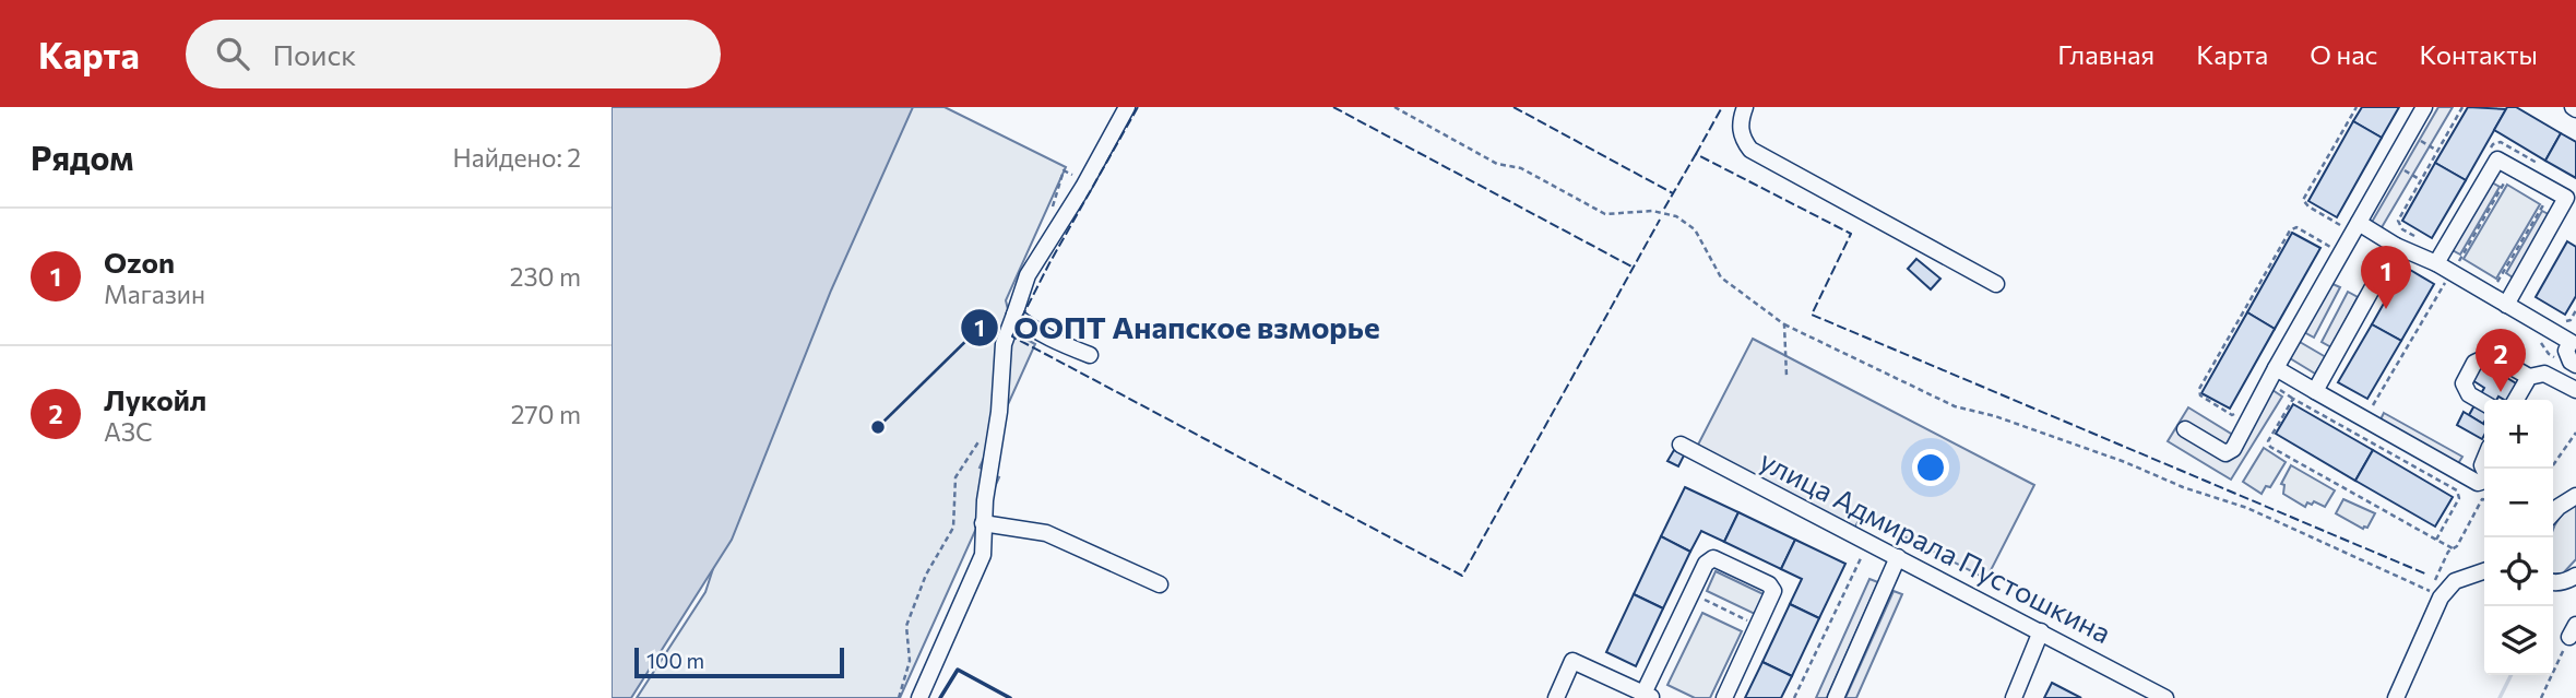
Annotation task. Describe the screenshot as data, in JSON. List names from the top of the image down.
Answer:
{
  "streets": {
    "street": ["улица Адмирала Пустошкина"]
  },
  "places": ["ООПТ Анапское взморье"],
  "scale_bar": "100 m",
  "page": {
    "header": "Карта",
    "search": "Поиск",
    "nav": [
      "Главная",
      "Карта",
      "О нас",
      "Контакты"
    ],
    "heading": ["Рядом", "Найдено: 2"],
    "list": [
      {
        "mark": "1",
        "name": "Ozon",
        "note": "Магазин",
        "value": "230 m"
      },
      {
        "mark": "2",
        "name": "Лукойл",
        "note": "АЗС",
        "value": "270 m"
      }
    ],
    "pins": ["1", "2"],
    "map_buttons": ["+", "−"],
    "scale": "100 m"
  }
}
